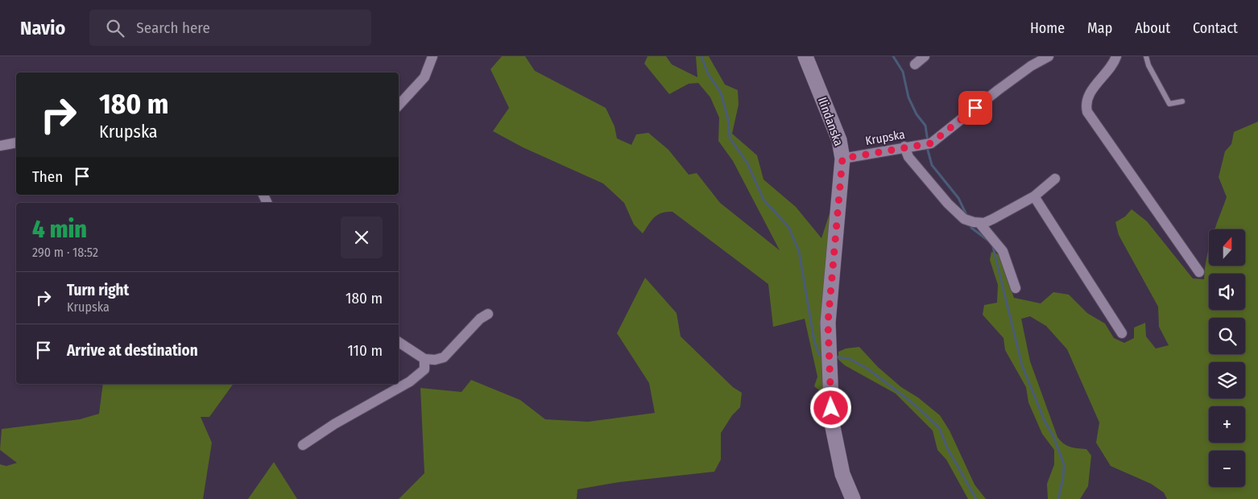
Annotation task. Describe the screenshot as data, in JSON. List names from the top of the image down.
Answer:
{
  "streets": {
    "street": ["Ilindanska", "Krupska"]
  },
  "crossings": [
    ["Ilindanska", "Krupska"]
  ],
  "north": "top",
  "page": {
    "header": "Navio",
    "search": "Search here",
    "nav": [
      "Home",
      "Map",
      "About",
      "Contact"
    ],
    "turn": ["180 m", "Krupska"],
    "then": "Then",
    "heading": ["4 min", "290 m · 18:52"],
    "map_buttons": ["+", "−"],
    "list": [
      {
        "name": "Turn right",
        "note": "Krupska",
        "value": "180 m"
      },
      {
        "name": "Arrive at destination",
        "value": "110 m"
      }
    ]
  }
}
